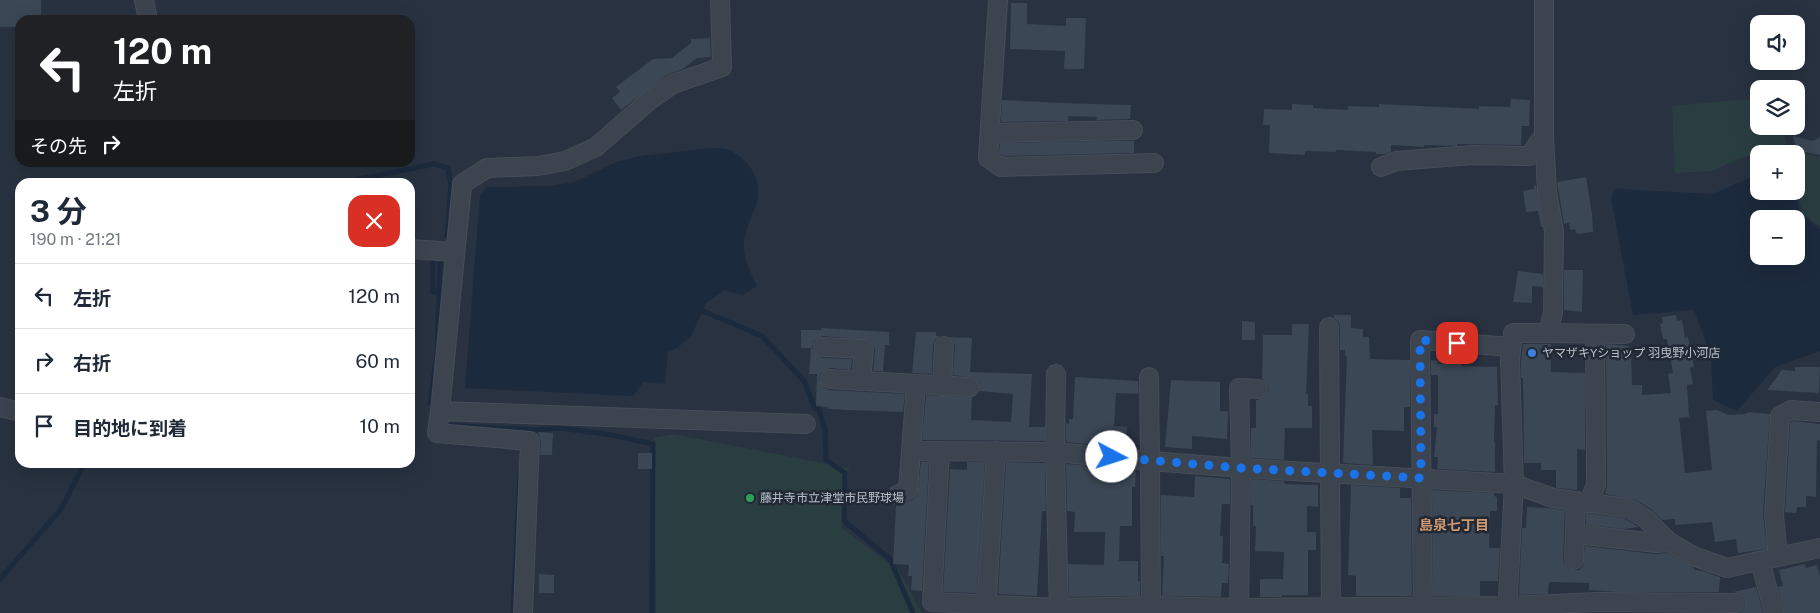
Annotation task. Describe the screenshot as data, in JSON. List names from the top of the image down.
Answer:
{
  "districts": ["島泉七丁目"],
  "places": ["ヤマザキYショップ 羽曳野小河店", "藤井寺市立津堂市民野球場"],
  "page": {
    "map_buttons": ["+", "−"],
    "turn": ["120 m", "左折"],
    "then": "その先",
    "heading": ["3 分", "190 m · 21:21"],
    "list": [
      {
        "name": "左折",
        "value": "120 m"
      },
      {
        "name": "右折",
        "value": "60 m"
      },
      {
        "name": "目的地に到着",
        "value": "10 m"
      }
    ]
  }
}
